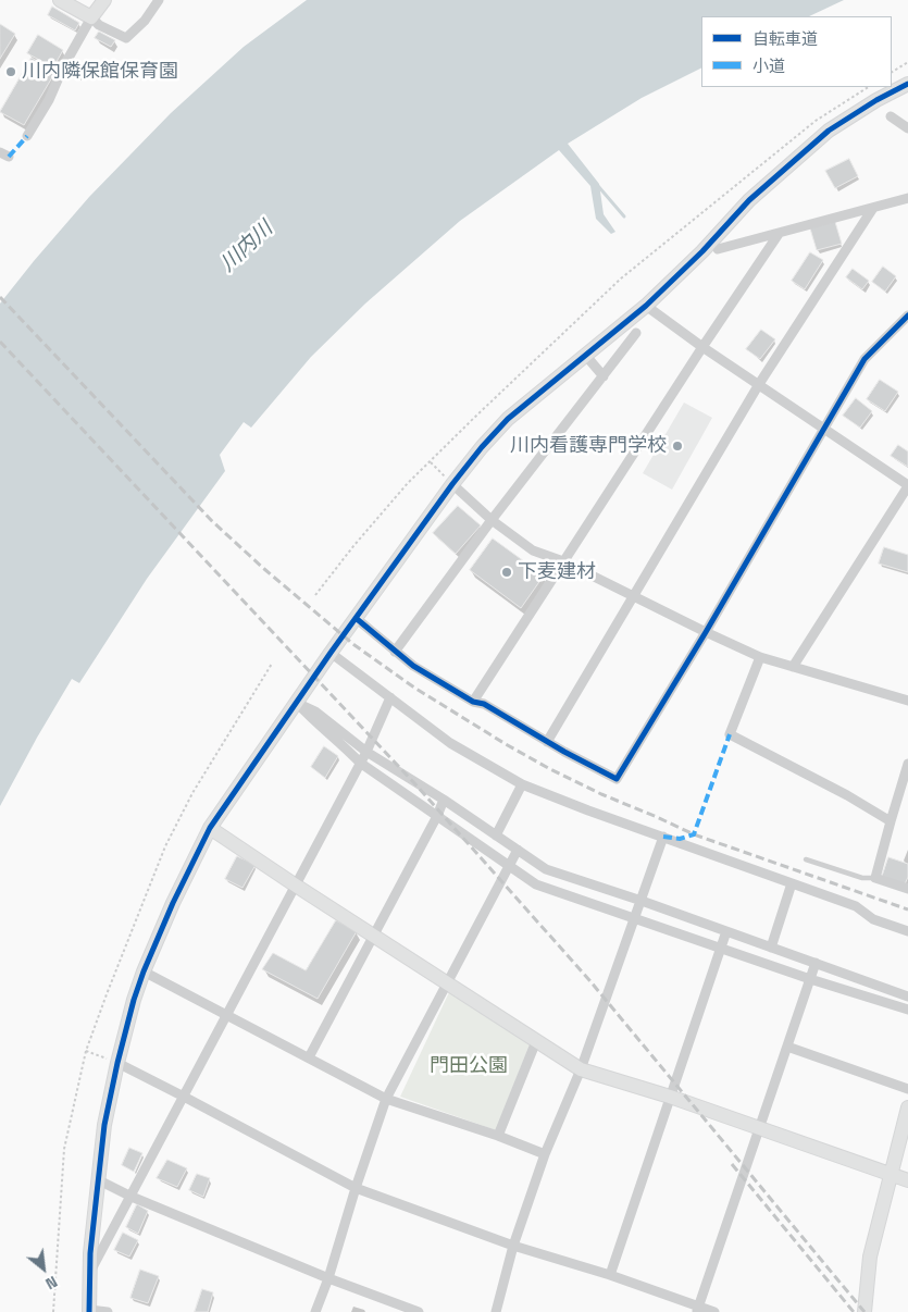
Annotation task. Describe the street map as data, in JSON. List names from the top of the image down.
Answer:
{
  "water": ["川内川"],
  "parks": ["門田公園"],
  "places": ["川内隣保館保育園", "川内看護専門学校", "下麦建材"],
  "legend": ["自転車道", "小道"],
  "north": "bottom right"
}
